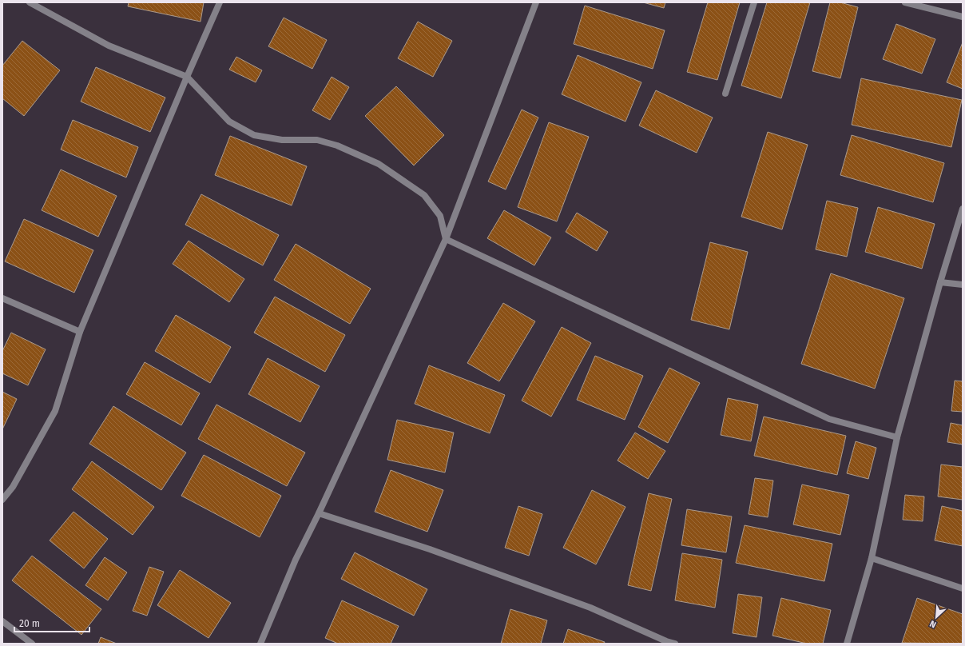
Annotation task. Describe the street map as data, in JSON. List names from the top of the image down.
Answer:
{
  "scale_bar": "20 m",
  "north": "bottom left"
}
